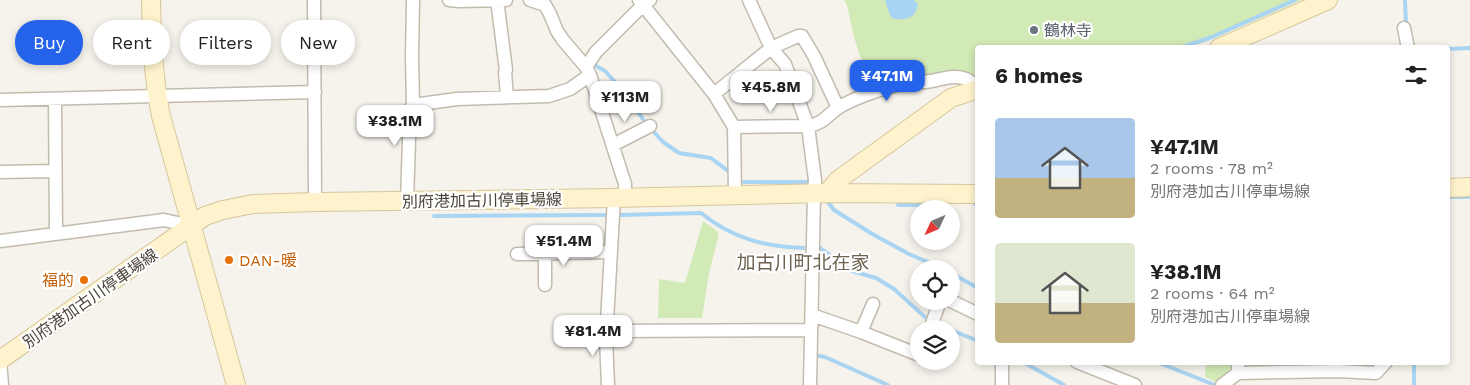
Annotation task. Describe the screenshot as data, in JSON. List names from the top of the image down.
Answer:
{
  "streets": {
    "main road": ["別府港加古川停車場線"]
  },
  "districts": ["加古川町北在家"],
  "places": ["鶴林寺", "DAN-暖", "福的"],
  "north": "bottom left",
  "page": {
    "chip": [
      "Buy",
      "Rent",
      "Filters",
      "New"
    ],
    "heading": "6 homes",
    "price": [
      "¥47.1M",
      "¥45.8M",
      "¥113M",
      "¥38.1M",
      "¥51.4M",
      "¥81.4M"
    ],
    "list": [
      {
        "name": "¥47.1M",
        "note": "2 rooms · 78 m² · 別府港加古川停車場線"
      },
      {
        "name": "¥38.1M",
        "note": "2 rooms · 64 m² · 別府港加古川停車場線"
      }
    ]
  }
}
